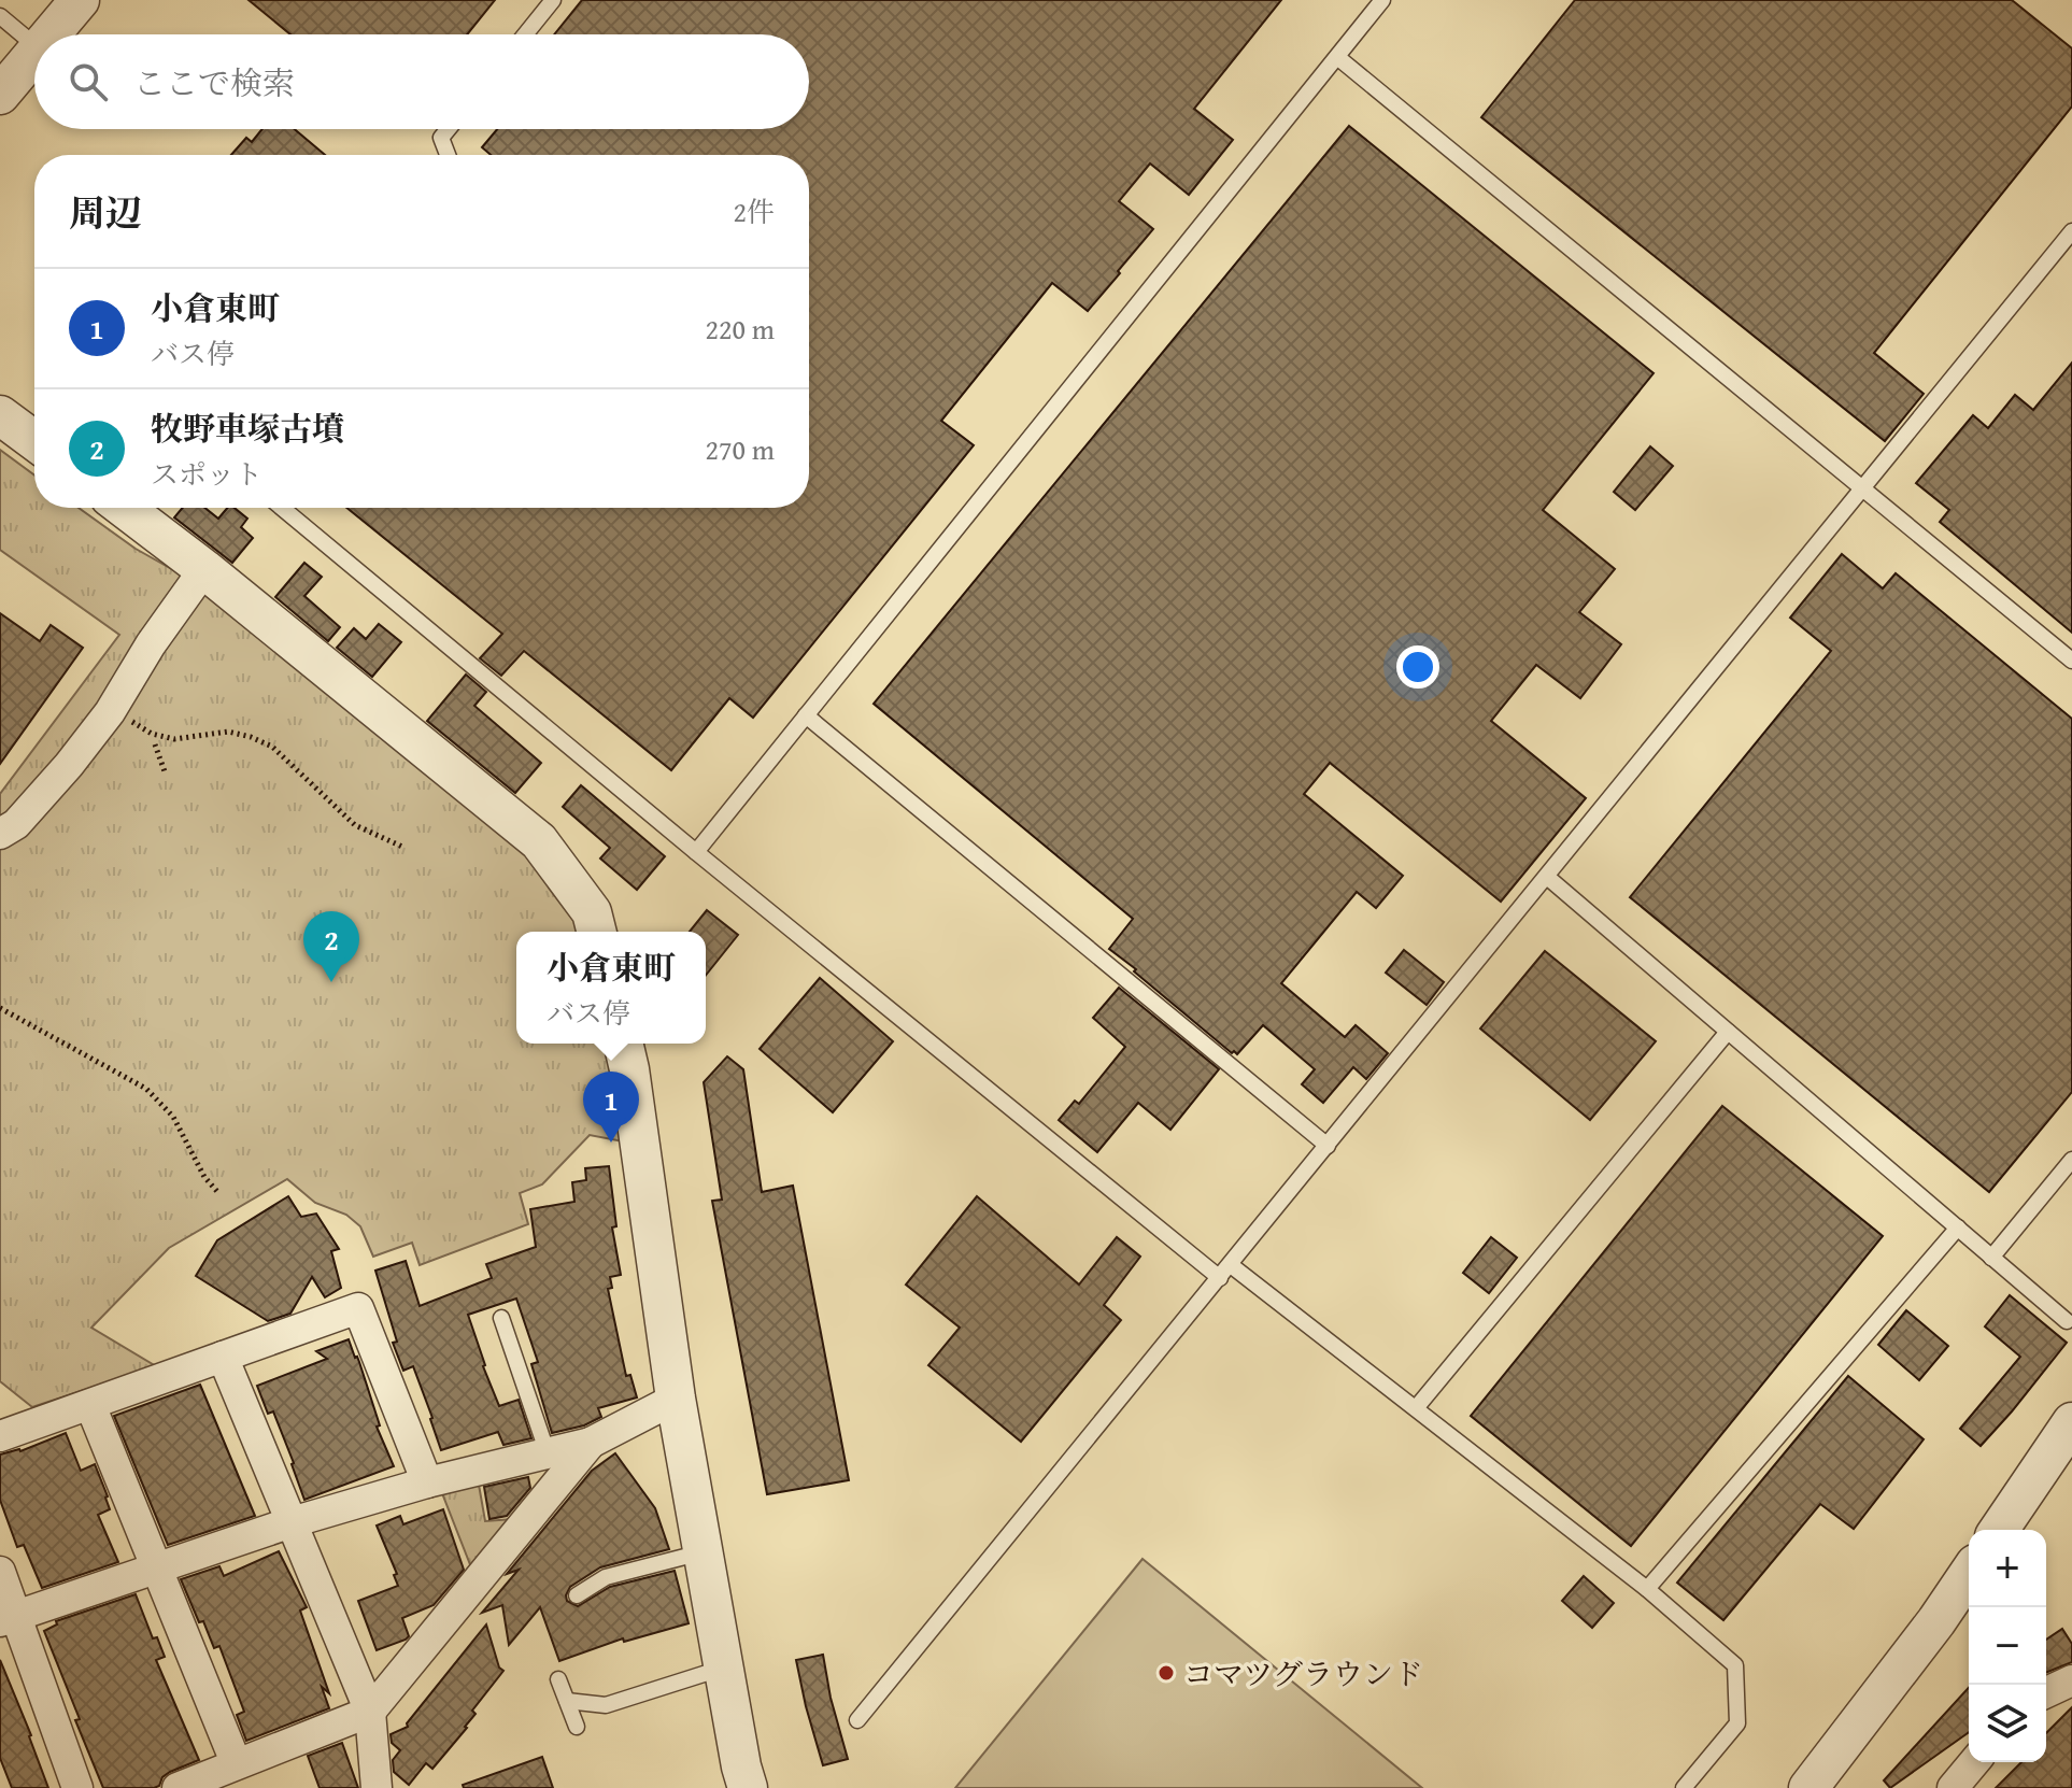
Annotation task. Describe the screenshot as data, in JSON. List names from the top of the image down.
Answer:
{
  "places": ["コマツグラウンド"],
  "page": {
    "search": "ここで検索",
    "heading": ["周辺", "2件"],
    "list": [
      {
        "mark": "1",
        "name": "小倉東町",
        "note": "バス停",
        "value": "220 m"
      },
      {
        "mark": "2",
        "name": "牧野車塚古墳",
        "note": "スポット",
        "value": "270 m"
      }
    ],
    "pins": ["2", "1"],
    "popup": ["小倉東町", "バス停"],
    "map_buttons": ["+", "−"]
  }
}
